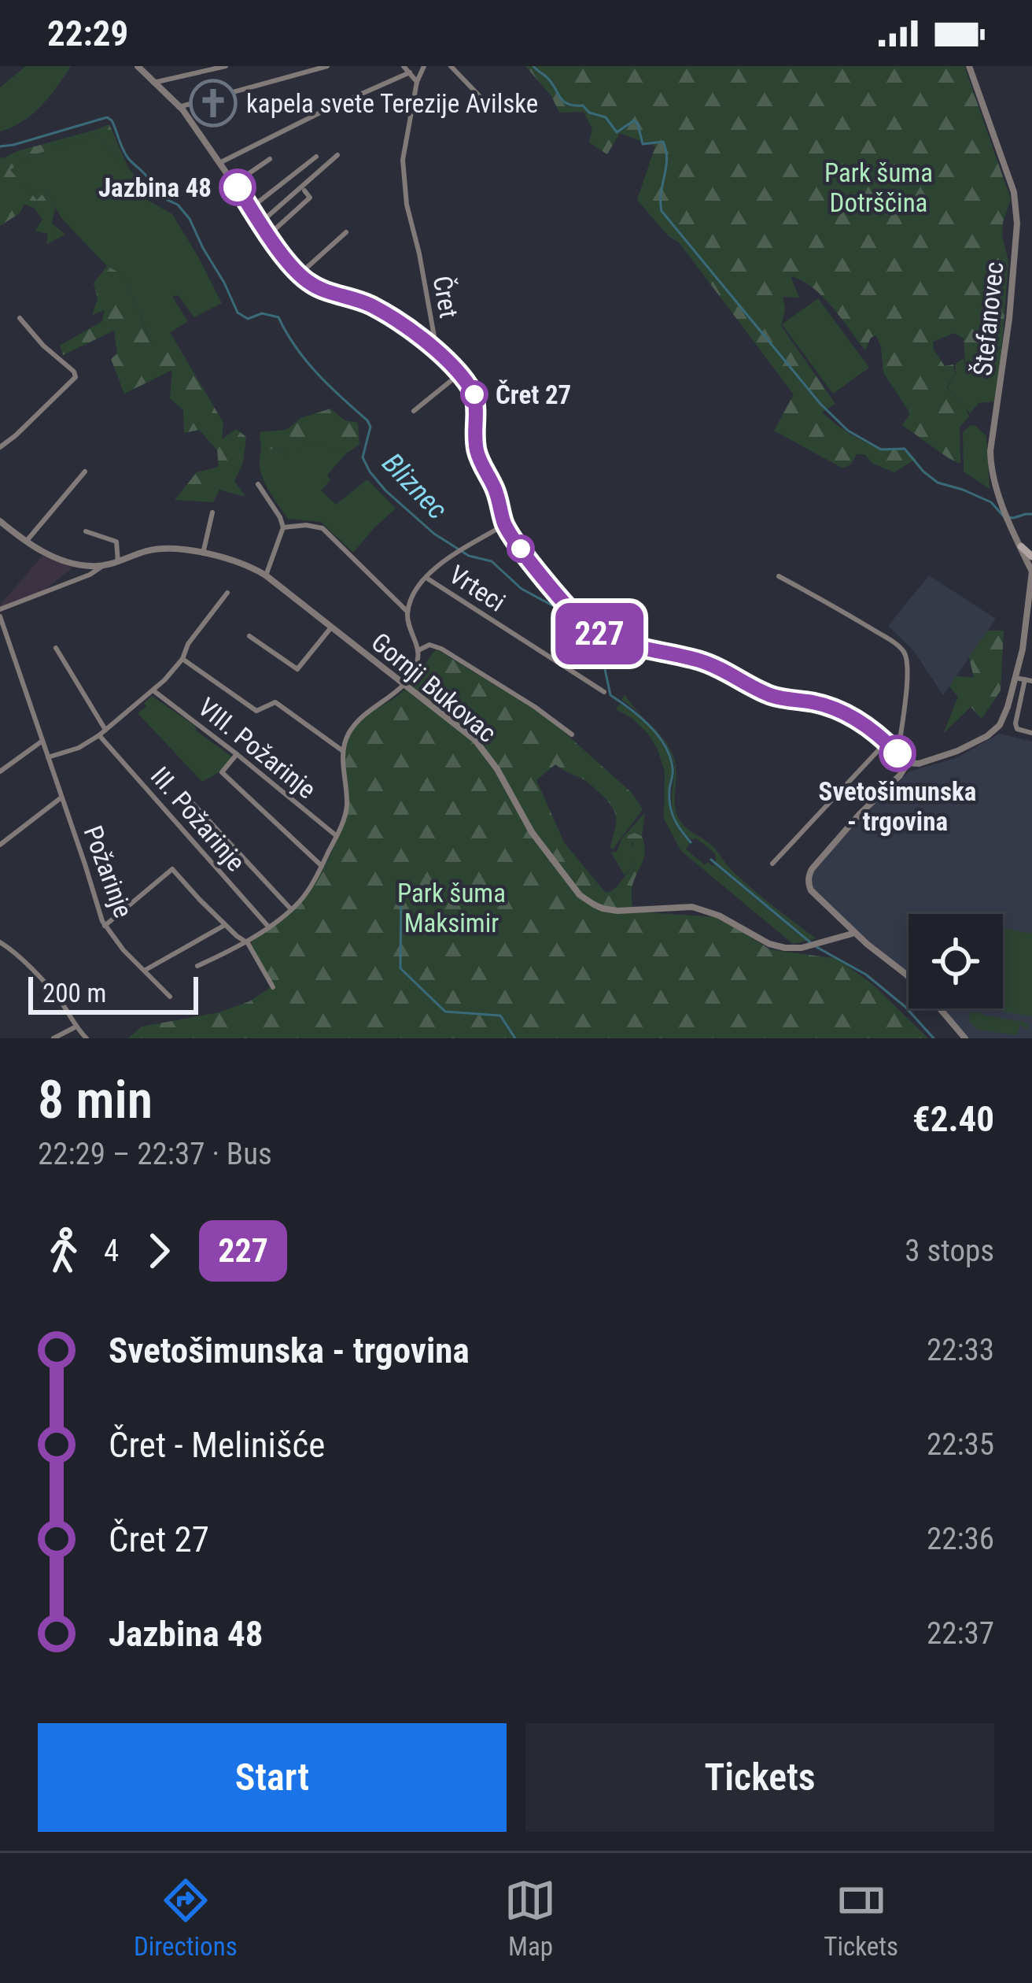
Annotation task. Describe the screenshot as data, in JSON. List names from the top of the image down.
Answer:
{
  "streets": {
    "street": [
      "Čret",
      "Štefanovec",
      "Vrteci",
      "Gornji Bukovac",
      "VIII. Požarinje",
      "III. Požarinje",
      "Požarinje"
    ]
  },
  "water": ["Bliznec"],
  "parks": ["Park šuma Dotrščina", "Park šuma Maksimir"],
  "places": {
    "church": ["kapela svete Terezije Avilske"],
    "other": ["Jazbina 48", "Čret 27", "Svetošimunska - trgovina"]
  },
  "lines": ["bus line 227"],
  "scale_bar": "200 m",
  "page": {
    "status": "22:29",
    "on_map": "227",
    "scale": "200 m",
    "heading": ["8 min", "22:29 – 22:37 · Bus", "€2.40"],
    "legs": ["4", "227", "3 stops"],
    "list": [
      {
        "name": "Svetošimunska - trgovina",
        "value": "22:33"
      },
      {
        "name": "Čret - Melinišće",
        "value": "22:35"
      },
      {
        "name": "Čret 27",
        "value": "22:36"
      },
      {
        "name": "Jazbina 48",
        "value": "22:37"
      }
    ],
    "buttons": ["Start", "Tickets"],
    "tabs": ["Directions", "Map", "Tickets"]
  }
}
